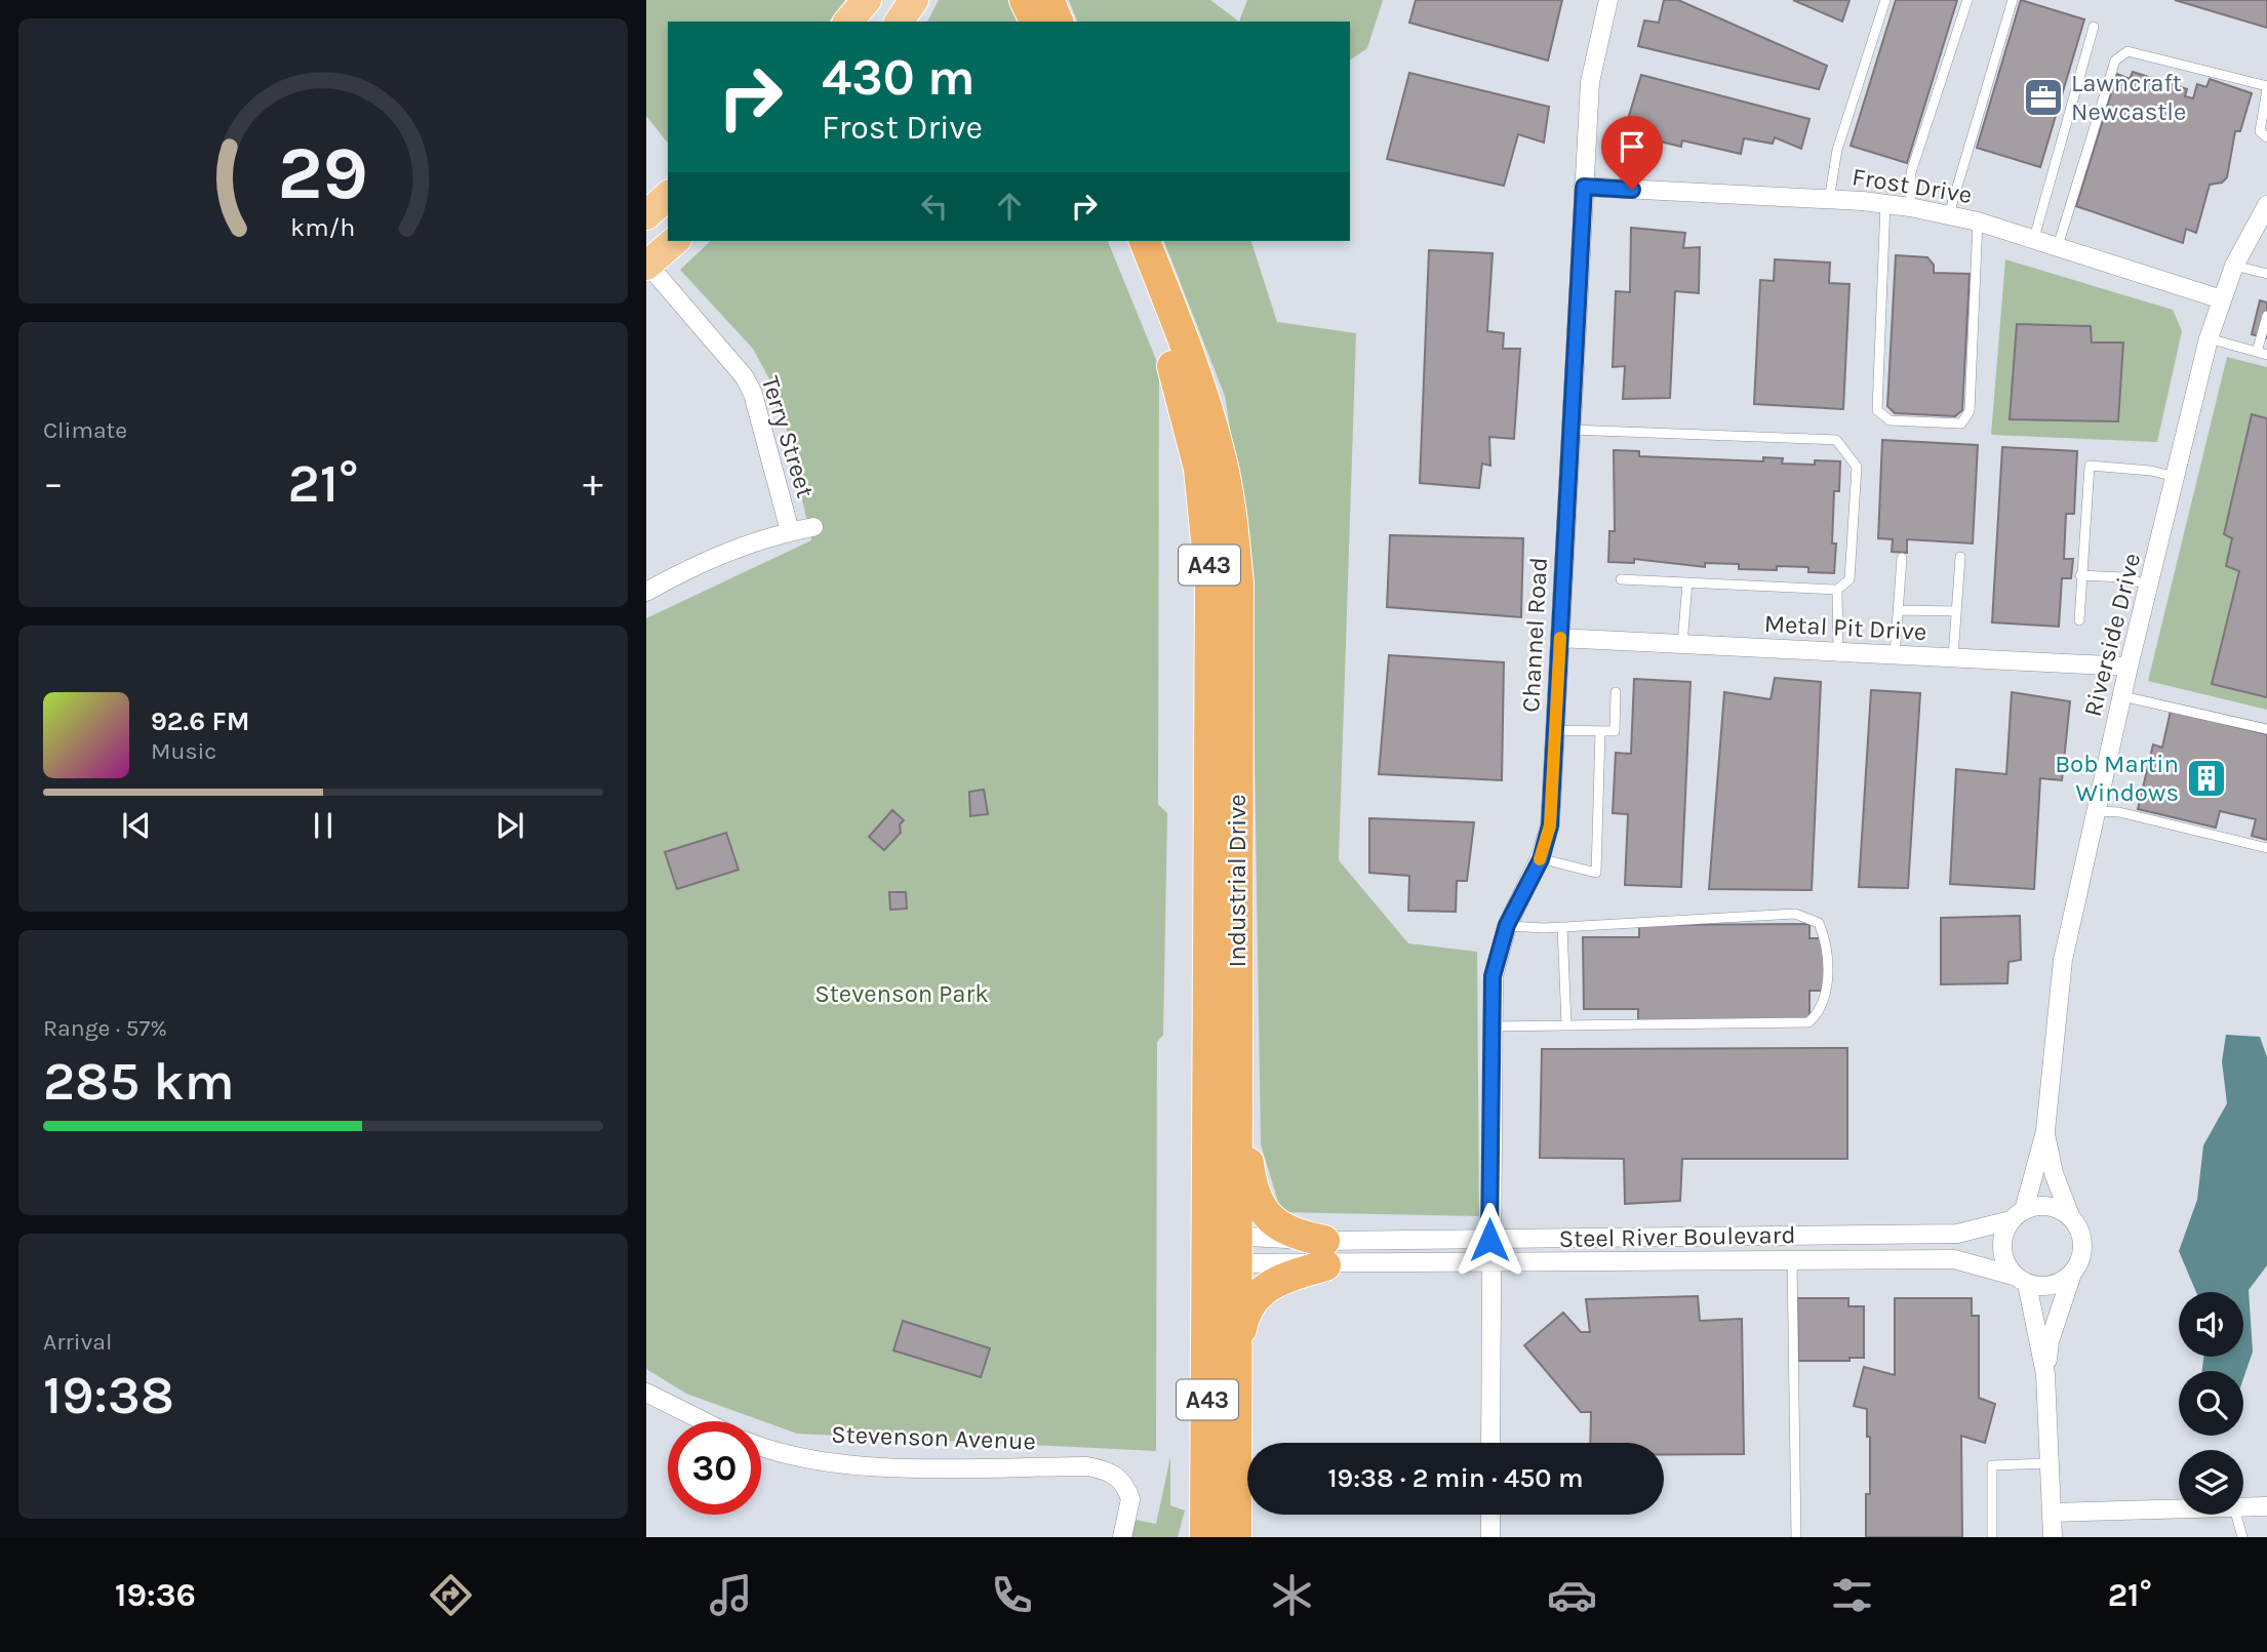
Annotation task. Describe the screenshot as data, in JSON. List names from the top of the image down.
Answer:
{
  "streets": {
    "highway": ["A43", "Industrial Drive"],
    "street": [
      "Frost Drive",
      "Terry Street",
      "Metal Pit Drive",
      "Channel Road",
      "Riverside Drive",
      "Steel River Boulevard",
      "Stevenson Avenue"
    ]
  },
  "crossings": [
    ["Frost Drive", "Channel Road"],
    ["Frost Drive", "Riverside Drive"],
    ["Metal Pit Drive", "Channel Road"],
    ["Metal Pit Drive", "Riverside Drive"],
    ["Channel Road", "Steel River Boulevard"],
    ["Riverside Drive", "Steel River Boulevard"],
    ["Industrial Drive", "Steel River Boulevard"]
  ],
  "parks": ["Stevenson Park"],
  "places": {
    "office": ["Lawncraft Newcastle"],
    "building": ["Bob Martin Windows"]
  },
  "page": {
    "turn": ["430 m", "Frost Drive"],
    "tile": [
      "Climate",
      ["Range · 57%", "285 km"],
      ["Arrival", "19:38"]
    ],
    "heat": ["−", "21°", "+"],
    "song": ["92.6 FM", "Music"],
    "limit": "30",
    "trip": "19:38 · 2 min · 450 m",
    "tabs": ["19:36", "21°"],
    "gauge": ["29", "km/h"]
  }
}
